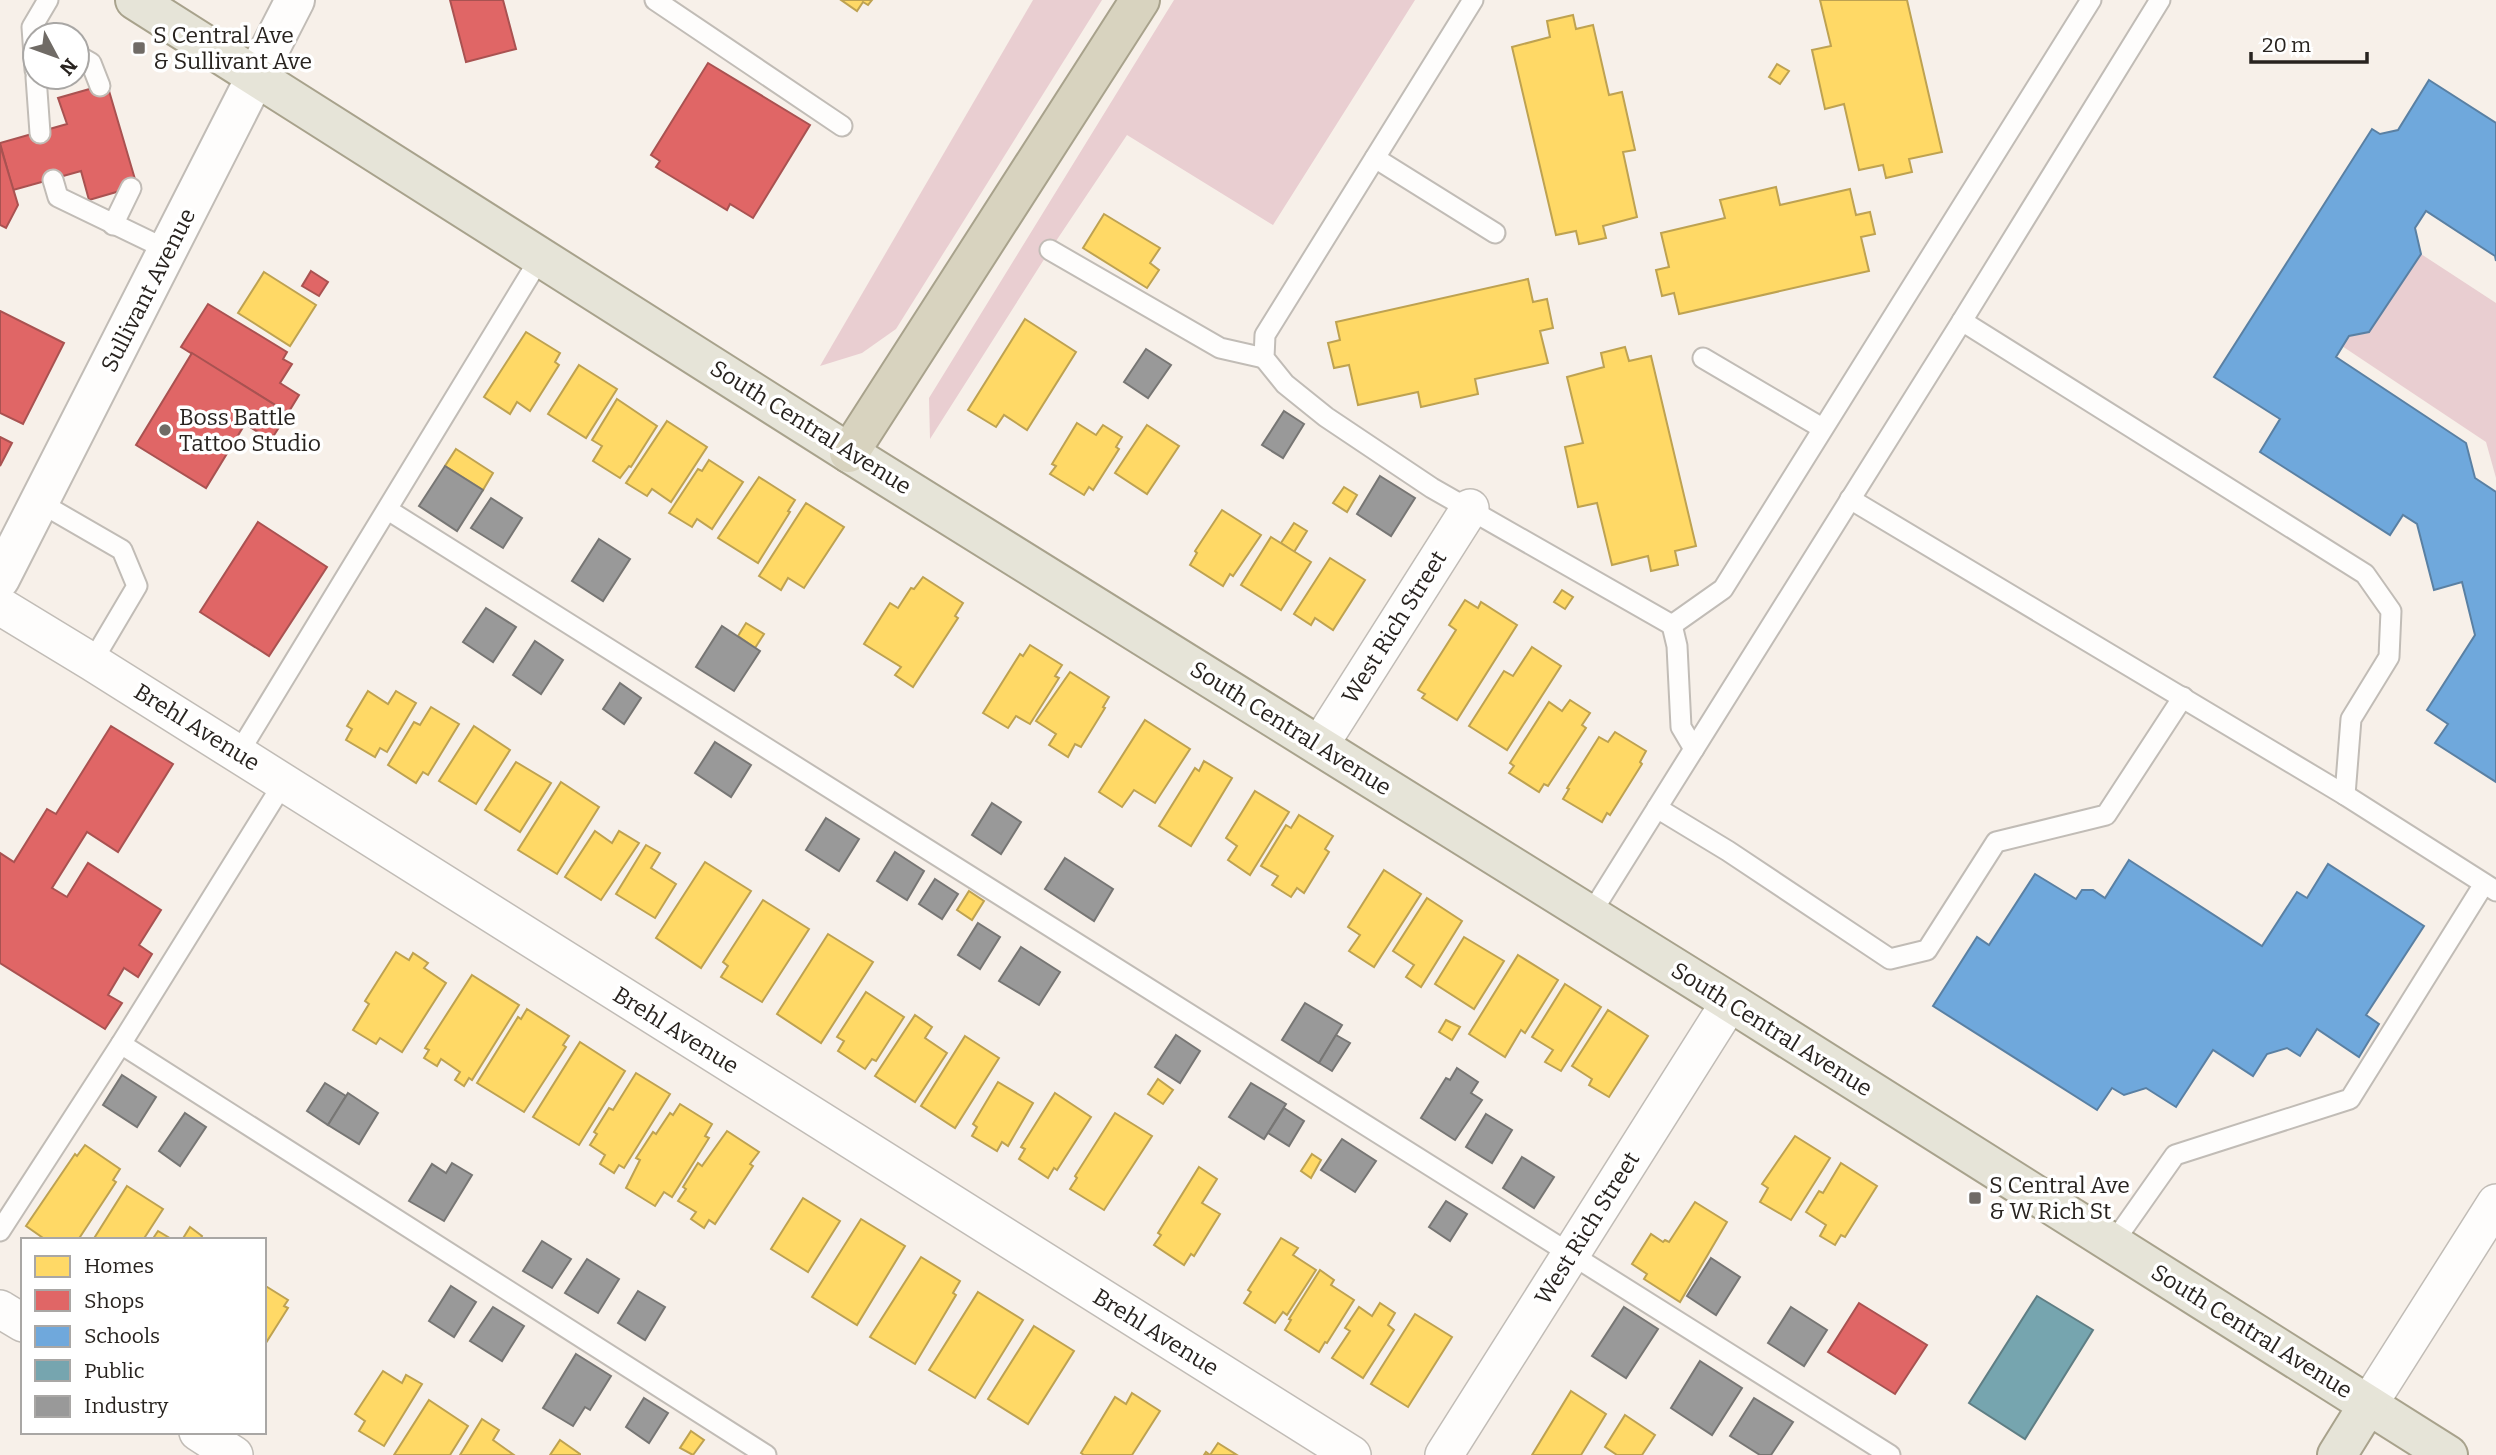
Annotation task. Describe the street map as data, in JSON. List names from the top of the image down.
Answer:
{
  "streets": {
    "main road": ["South Central Avenue"],
    "street": ["Sullivant Avenue", "West Rich Street", "Brehl Avenue"]
  },
  "crossings": [
    ["Sullivant Avenue", "South Central Avenue"],
    ["South Central Avenue", "West Rich Street"]
  ],
  "places": {
    "transit": ["S Central Ave & Sullivant Ave", "S Central Ave & W Rich St"],
    "other": ["Boss Battle Tattoo Studio"]
  },
  "legend": [
    "Homes",
    "Shops",
    "Schools",
    "Public",
    "Industry"
  ],
  "scale_bar": "20 m",
  "north": "bottom right"
}
